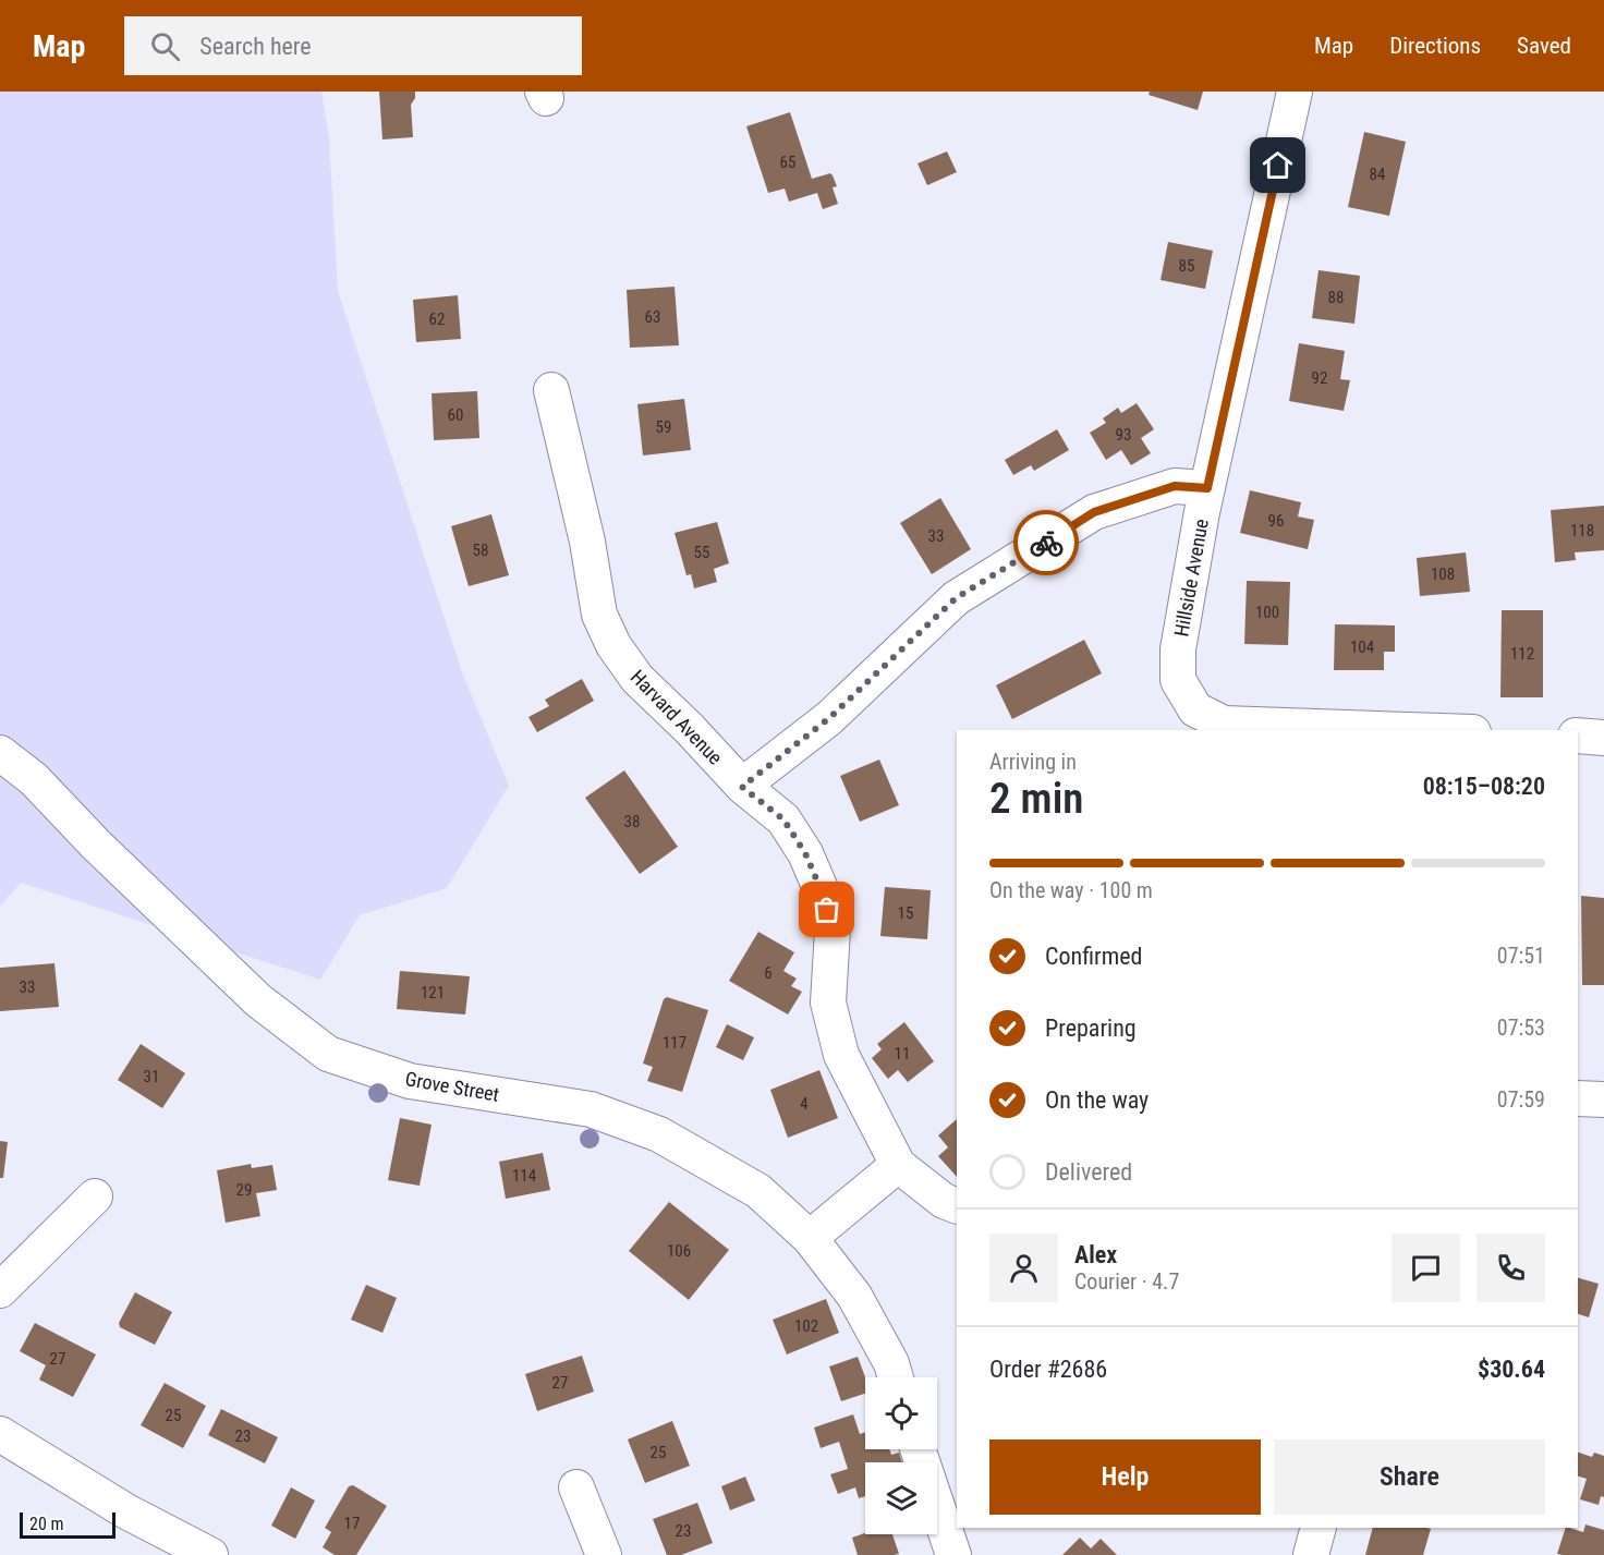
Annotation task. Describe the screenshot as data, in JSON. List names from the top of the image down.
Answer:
{
  "streets": {
    "street": ["Hillside Avenue", "Harvard Avenue", "Grove Street"]
  },
  "house_numbers": [
    "65",
    "84",
    "85",
    "88",
    "63",
    "62",
    "92",
    "60",
    "59",
    "93",
    "96",
    "118",
    "33",
    "58",
    "55",
    "108",
    "100",
    "104",
    "112",
    "38",
    "15",
    "6",
    "33",
    "121",
    "117",
    "11",
    "31",
    "4",
    "114",
    "29",
    "106",
    "102",
    "27",
    "27",
    "25",
    "23",
    "25",
    "17",
    "23"
  ],
  "scale_bar": "20 m",
  "page": {
    "header": "Map",
    "search": "Search here",
    "nav": ["Map", "Directions", "Saved"],
    "heading": ["2 min", "Arriving in", "08:15–08:20"],
    "panel": [
      "Alex",
      "Courier · 4.7",
      "Order #2686",
      "$30.64"
    ],
    "bar": "On the way · 100 m",
    "list": [
      ["Confirmed", "07:51"],
      ["Preparing", "07:53"],
      ["On the way", "07:59"],
      "Delivered"
    ],
    "buttons": ["Help", "Share"],
    "scale": "20 m"
  }
}
